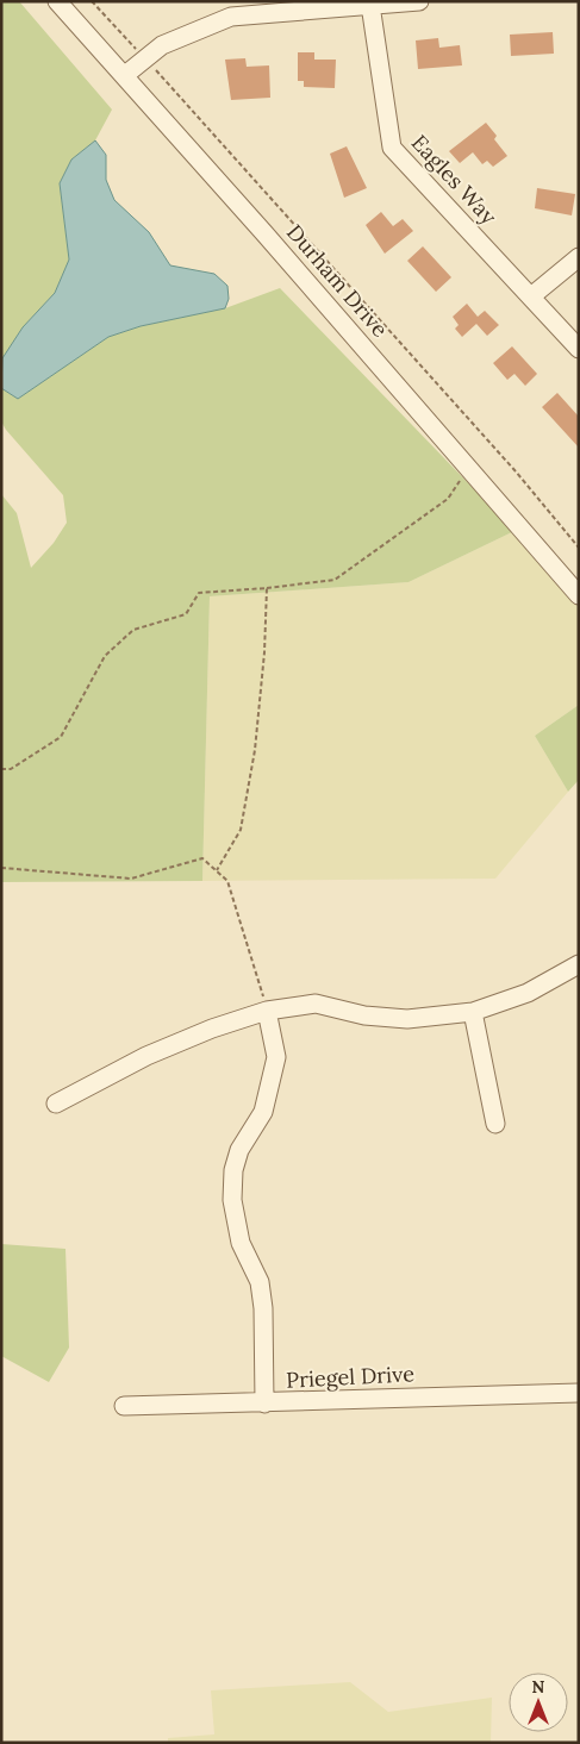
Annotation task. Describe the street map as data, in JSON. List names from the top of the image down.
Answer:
{
  "streets": {
    "street": ["Eagles Way", "Durham Drive", "Priegel Drive"]
  },
  "north": "top"
}
